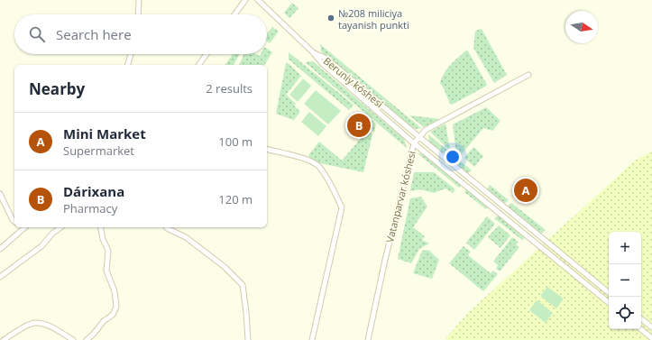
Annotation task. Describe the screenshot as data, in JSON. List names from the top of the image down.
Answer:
{
  "streets": {
    "street": ["Beruniy kóshesi", "Vatanparvar kóshesi"]
  },
  "crossings": [
    ["Beruniy kóshesi", "Vatanparvar kóshesi"]
  ],
  "places": ["№208 miliciya tayanish punkti"],
  "north": "right",
  "page": {
    "search": "Search here",
    "heading": ["Nearby", "2 results"],
    "pins": ["B", "A"],
    "list": [
      {
        "mark": "A",
        "name": "Mini Market",
        "note": "Supermarket",
        "value": "100 m"
      },
      {
        "mark": "B",
        "name": "Dárixana",
        "note": "Pharmacy",
        "value": "120 m"
      }
    ],
    "map_buttons": ["+", "−"]
  }
}
